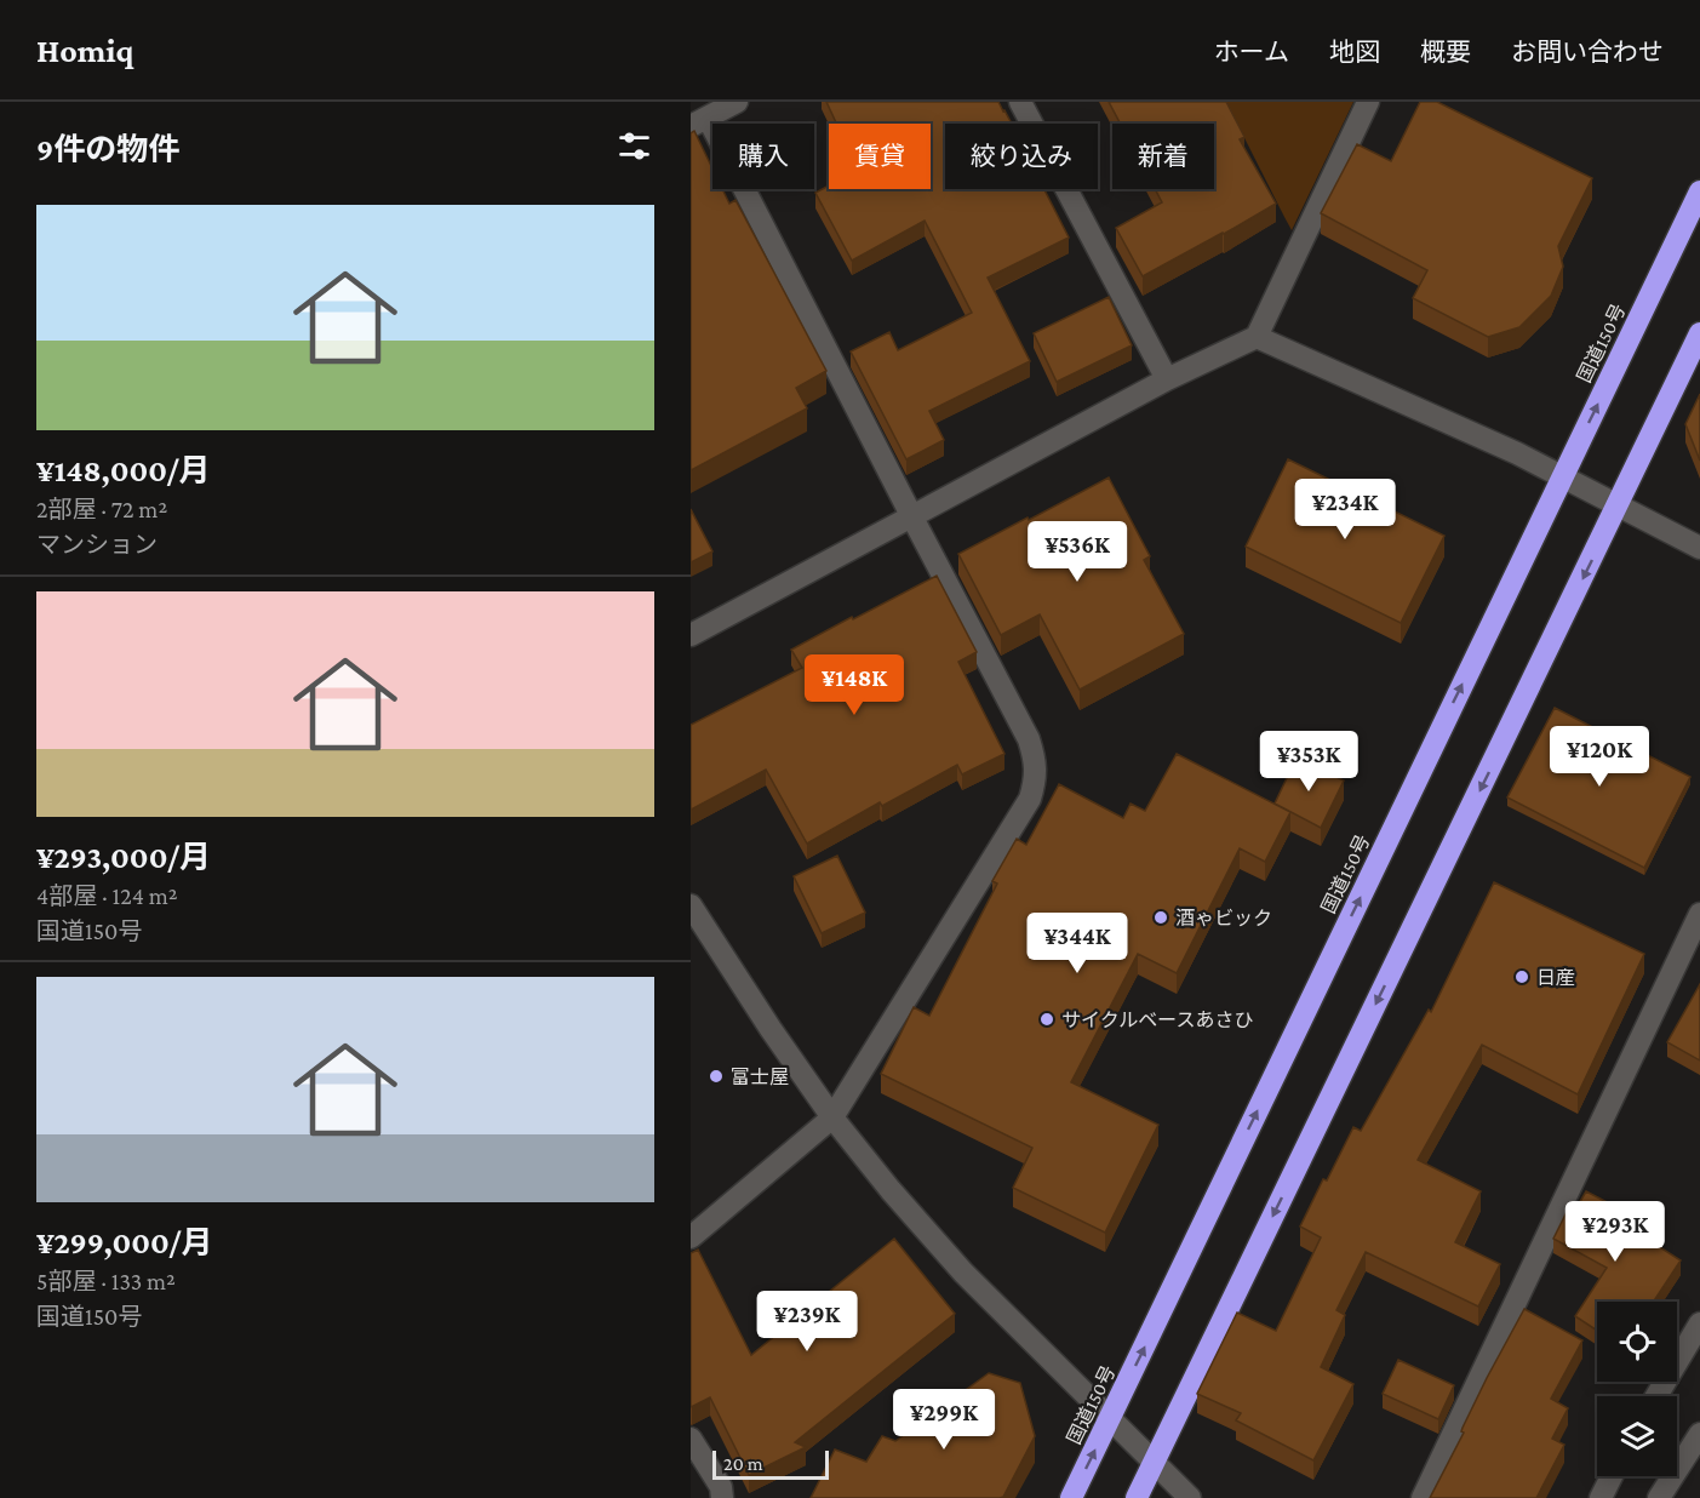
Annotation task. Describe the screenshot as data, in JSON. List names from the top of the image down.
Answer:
{
  "streets": {
    "highway": ["国道150号"]
  },
  "places": [
    "酒ゃビック",
    "日産",
    "サイクルベースあさひ",
    "富士屋"
  ],
  "scale_bar": "20 m",
  "page": {
    "header": "Homiq",
    "nav": [
      "ホーム",
      "地図",
      "概要",
      "お問い合わせ"
    ],
    "heading": "9件の物件",
    "chip": [
      "購入",
      "賃貸",
      "絞り込み",
      "新着"
    ],
    "list": [
      {
        "name": "¥148,000/月",
        "note": "2部屋 · 72 m² · マンション"
      },
      {
        "name": "¥293,000/月",
        "note": "4部屋 · 124 m² · 国道150号"
      },
      {
        "name": "¥299,000/月",
        "note": "5部屋 · 133 m² · 国道150号"
      }
    ],
    "price": [
      "¥234K",
      "¥536K",
      "¥148K",
      "¥120K",
      "¥353K",
      "¥344K",
      "¥293K",
      "¥239K",
      "¥299K"
    ],
    "scale": "20 m"
  }
}
